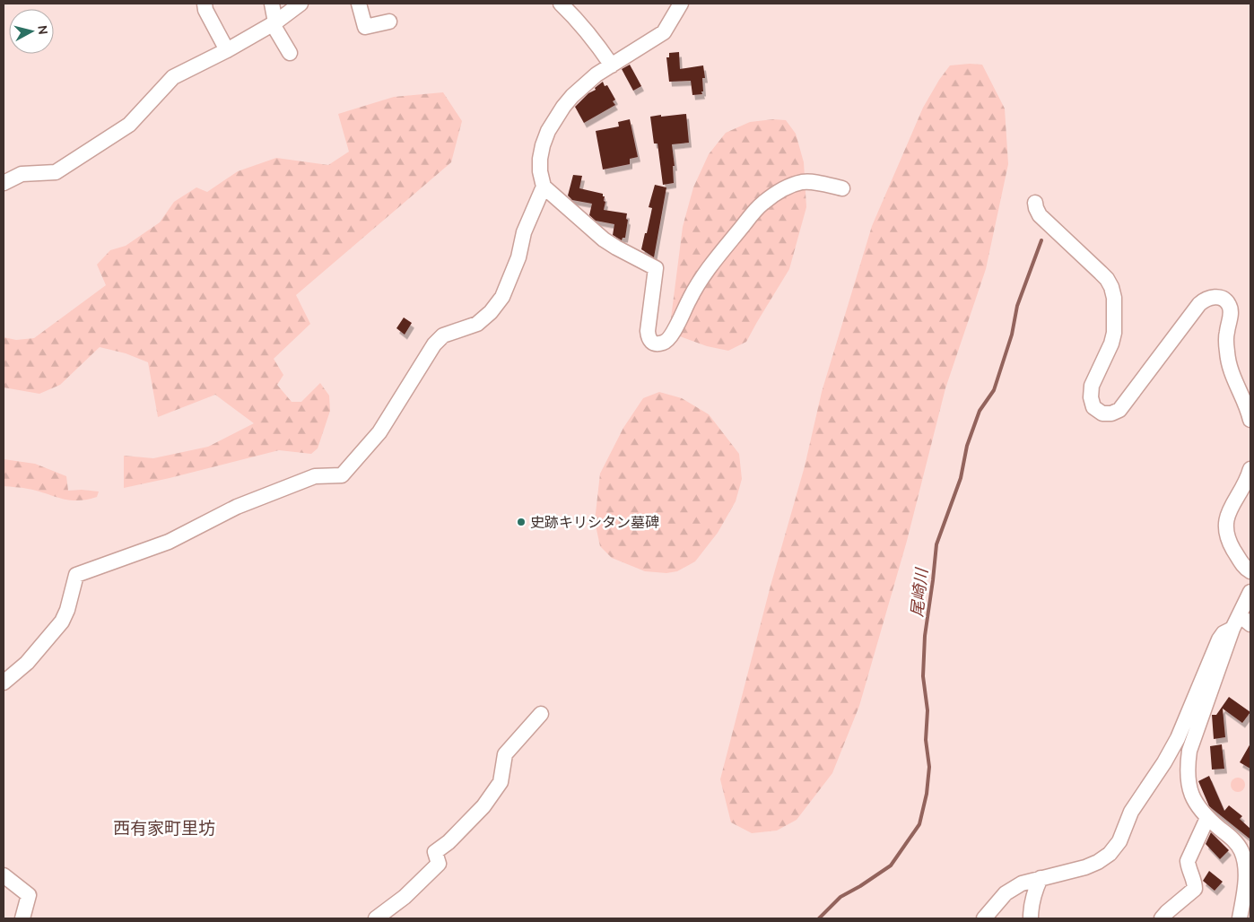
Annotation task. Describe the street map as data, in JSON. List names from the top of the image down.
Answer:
{
  "districts": ["西有家町里坊"],
  "water": ["尾崎川"],
  "places": ["史跡キリシタン墓碑"],
  "north": "right"
}
